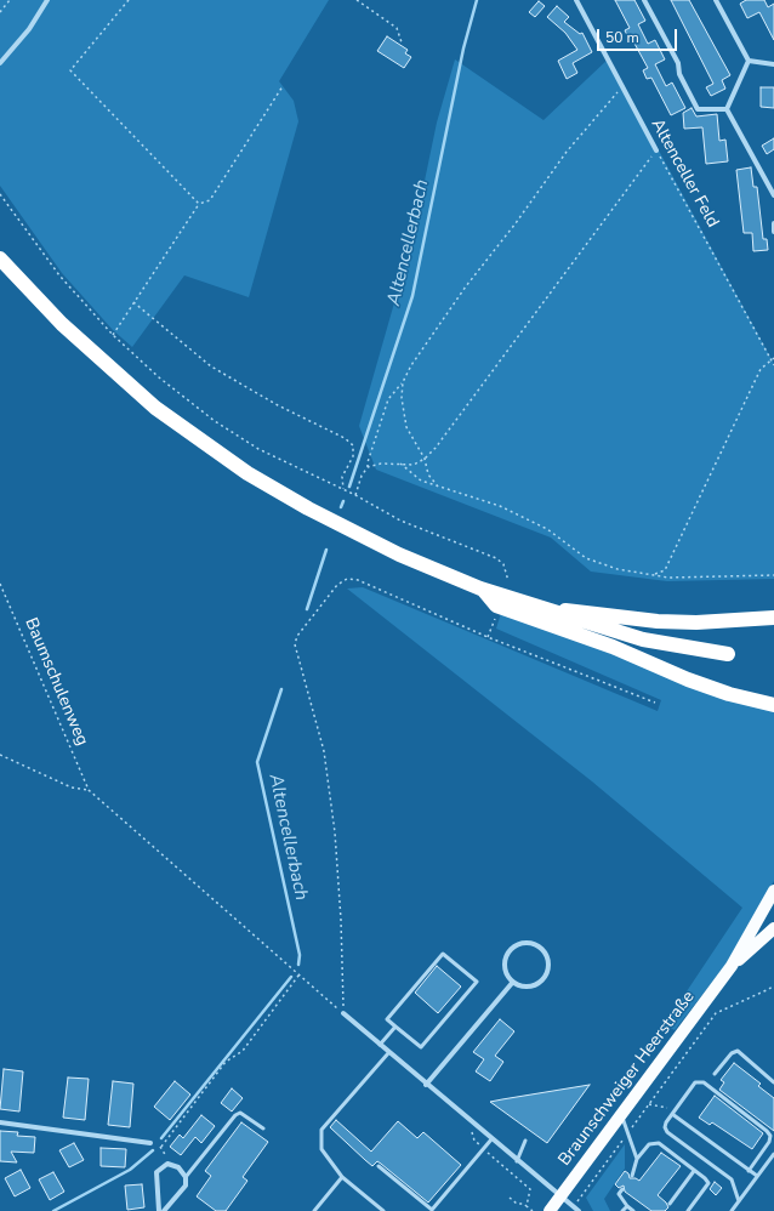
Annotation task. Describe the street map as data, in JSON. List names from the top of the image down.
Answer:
{
  "streets": {
    "main road": ["Braunschweiger Heerstraße"],
    "street": ["Altenceller Feld"],
    "path": ["Baumschulenweg"]
  },
  "water": ["Altencellerbach"],
  "scale_bar": "50 m"
}
